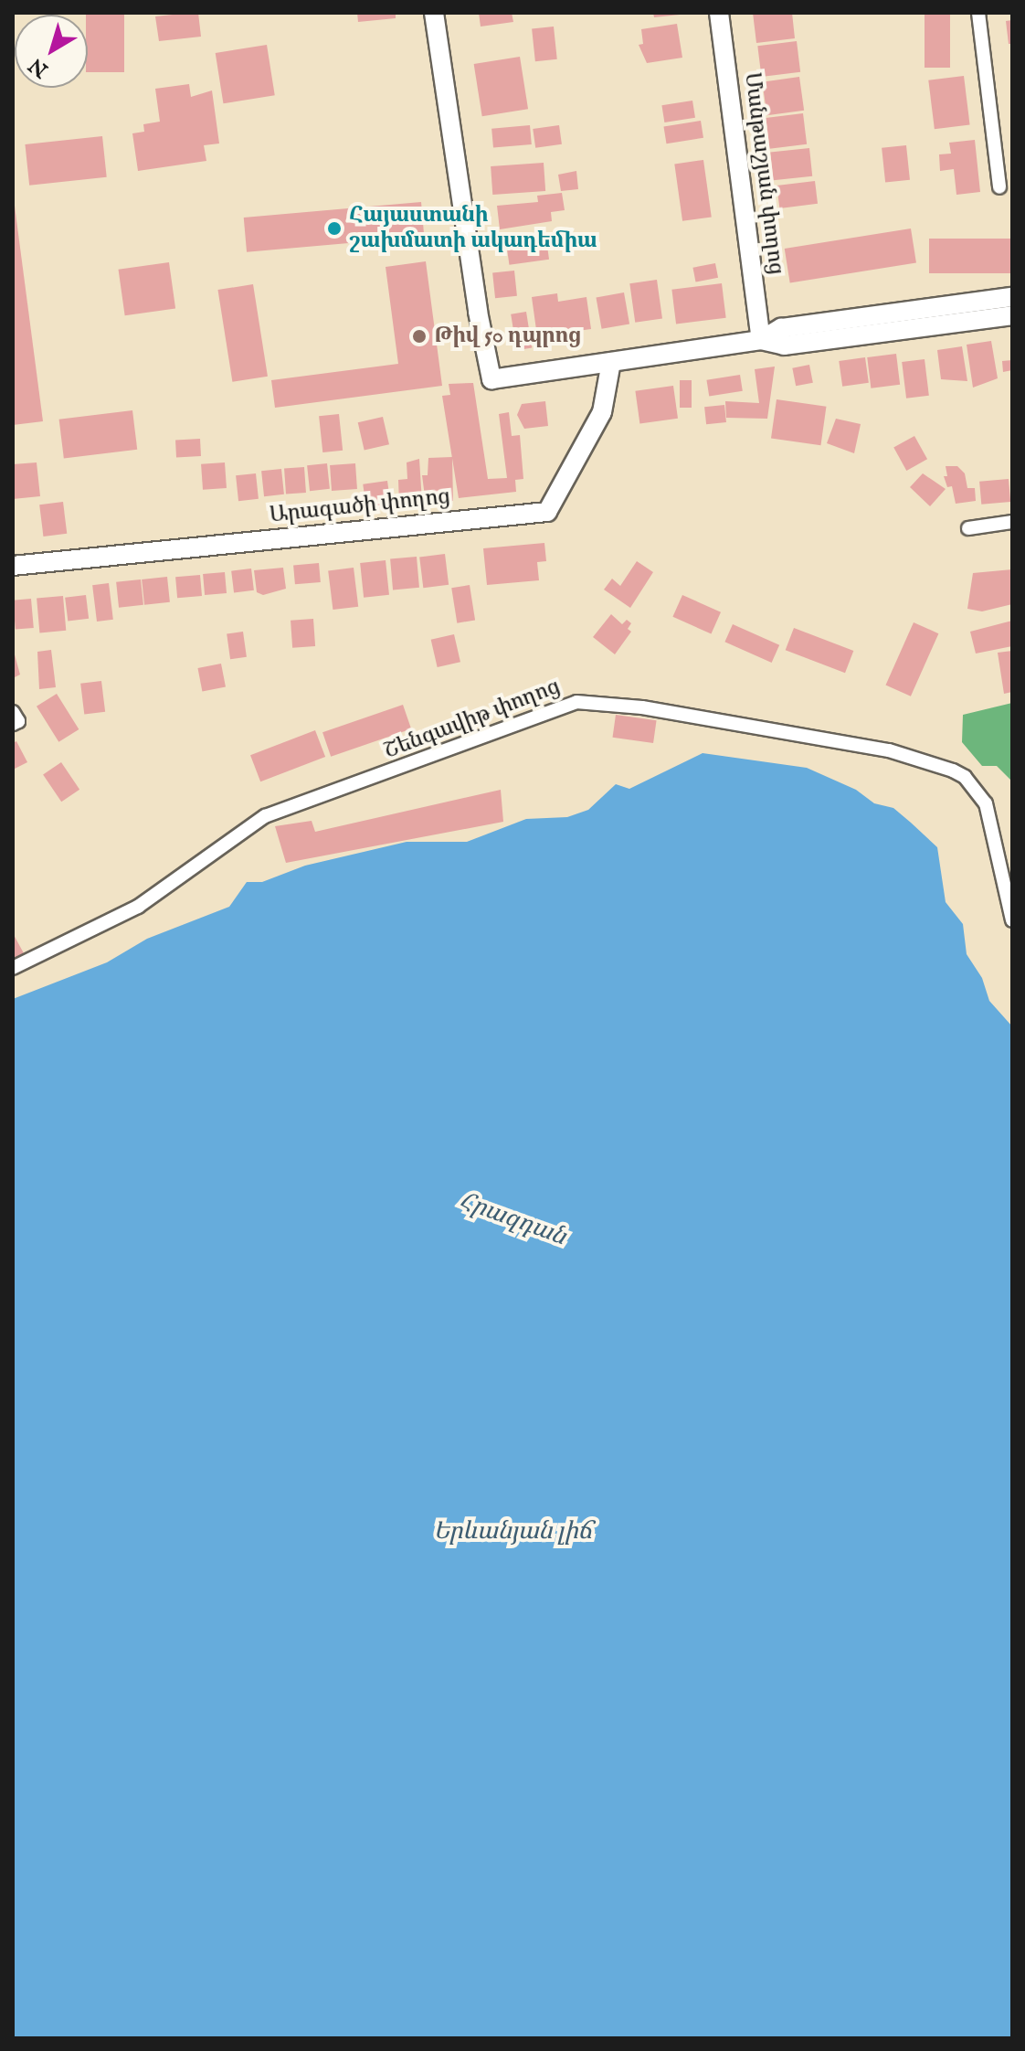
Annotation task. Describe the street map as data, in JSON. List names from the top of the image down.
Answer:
{
  "streets": {
    "street": ["Մանթաշյան փողոց", "Արագածի փողոց", "Շենգավիթ փողոց"]
  },
  "water": ["Հրազդան", "Երևանյան լիճ"],
  "places": ["Հայաստանի շախմատի ակադեմիա", "Թիվ 50 դպրոց"],
  "north": "bottom left"
}
